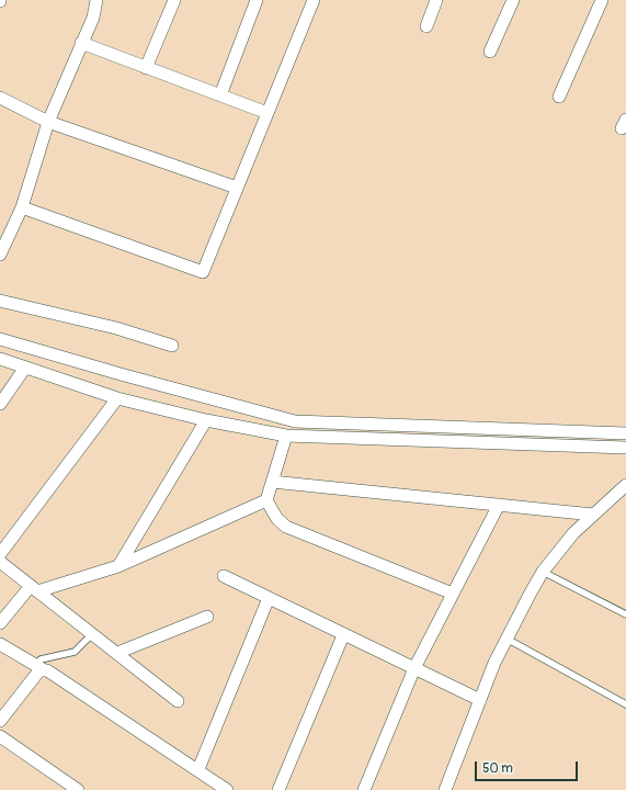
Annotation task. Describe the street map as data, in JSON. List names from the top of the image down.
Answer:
{
  "scale_bar": "50 m"
}
